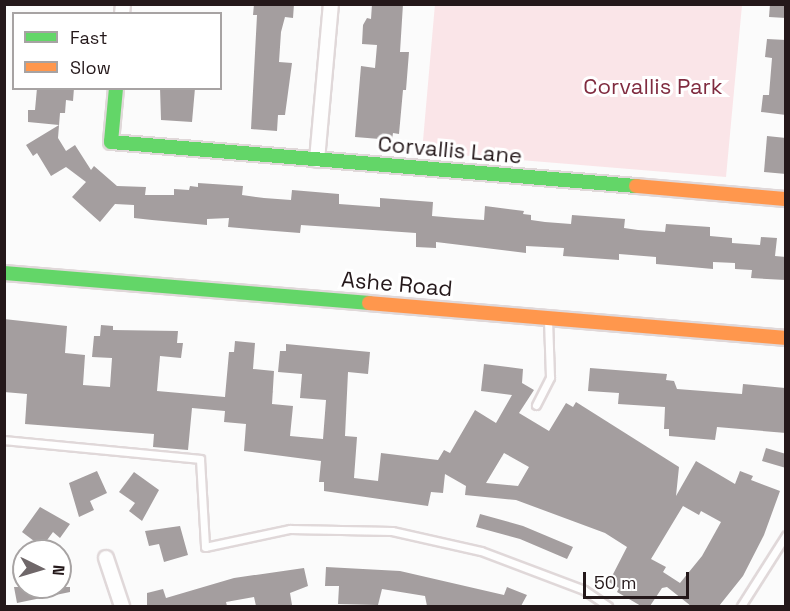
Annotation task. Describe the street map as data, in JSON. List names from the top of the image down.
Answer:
{
  "streets": {
    "street": ["Corvallis Lane", "Ashe Road"]
  },
  "parks": ["Corvallis Park"],
  "legend": ["Fast", "Slow"],
  "scale_bar": "50 m",
  "north": "right"
}
